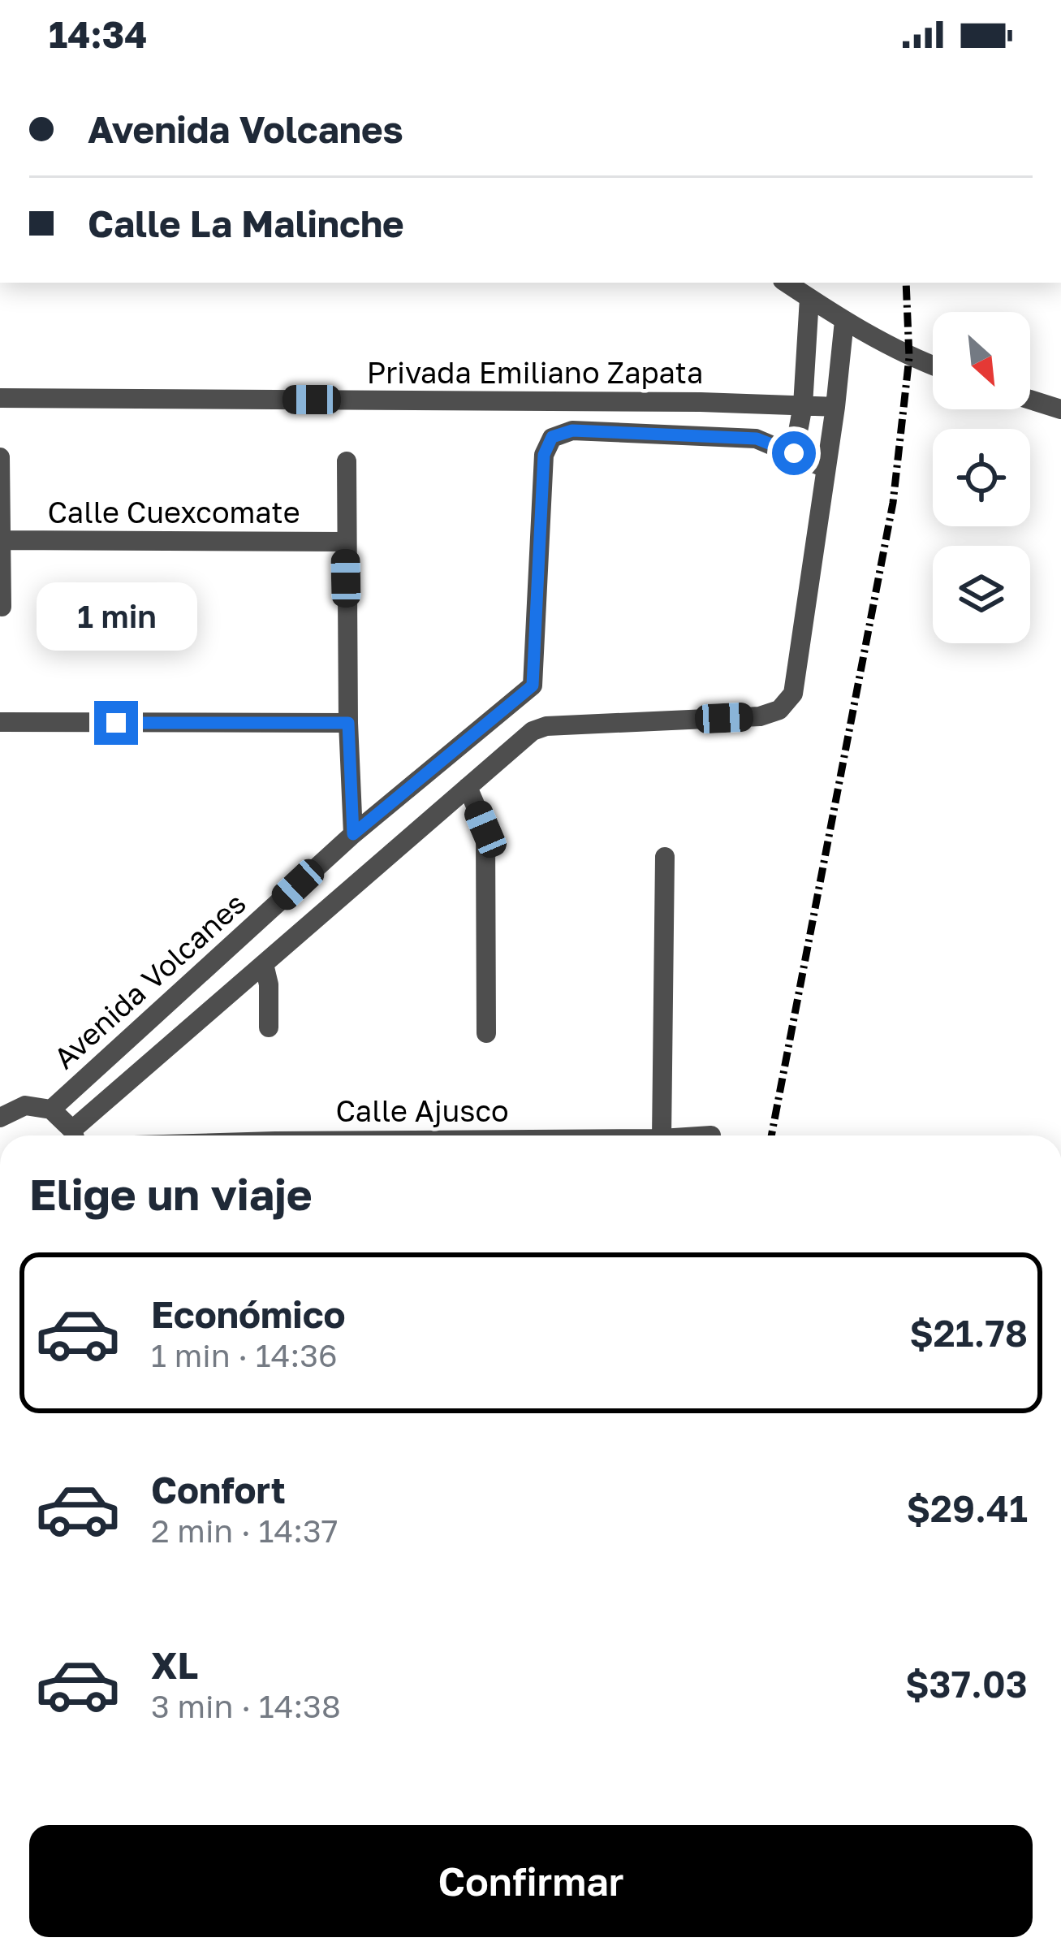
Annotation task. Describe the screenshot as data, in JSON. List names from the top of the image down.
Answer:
{
  "streets": {
    "street": ["Privada Emiliano Zapata", "Calle Cuexcomate", "Avenida Volcanes"]
  },
  "crossings": [
    ["Privada Emiliano Zapata", "Avenida Volcanes"]
  ],
  "north": "bottom right",
  "page": {
    "status": "14:34",
    "banner": ["Avenida Volcanes", "Calle La Malinche"],
    "bubble": "1 min",
    "heading": "Elige un viaje",
    "list": [
      {
        "name": "Económico",
        "note": "1 min · 14:36",
        "value": "$21.78"
      },
      {
        "name": "Confort",
        "note": "2 min · 14:37",
        "value": "$29.41"
      },
      {
        "name": "XL",
        "note": "3 min · 14:38",
        "value": "$37.03"
      }
    ],
    "buttons": "Confirmar"
  }
}
